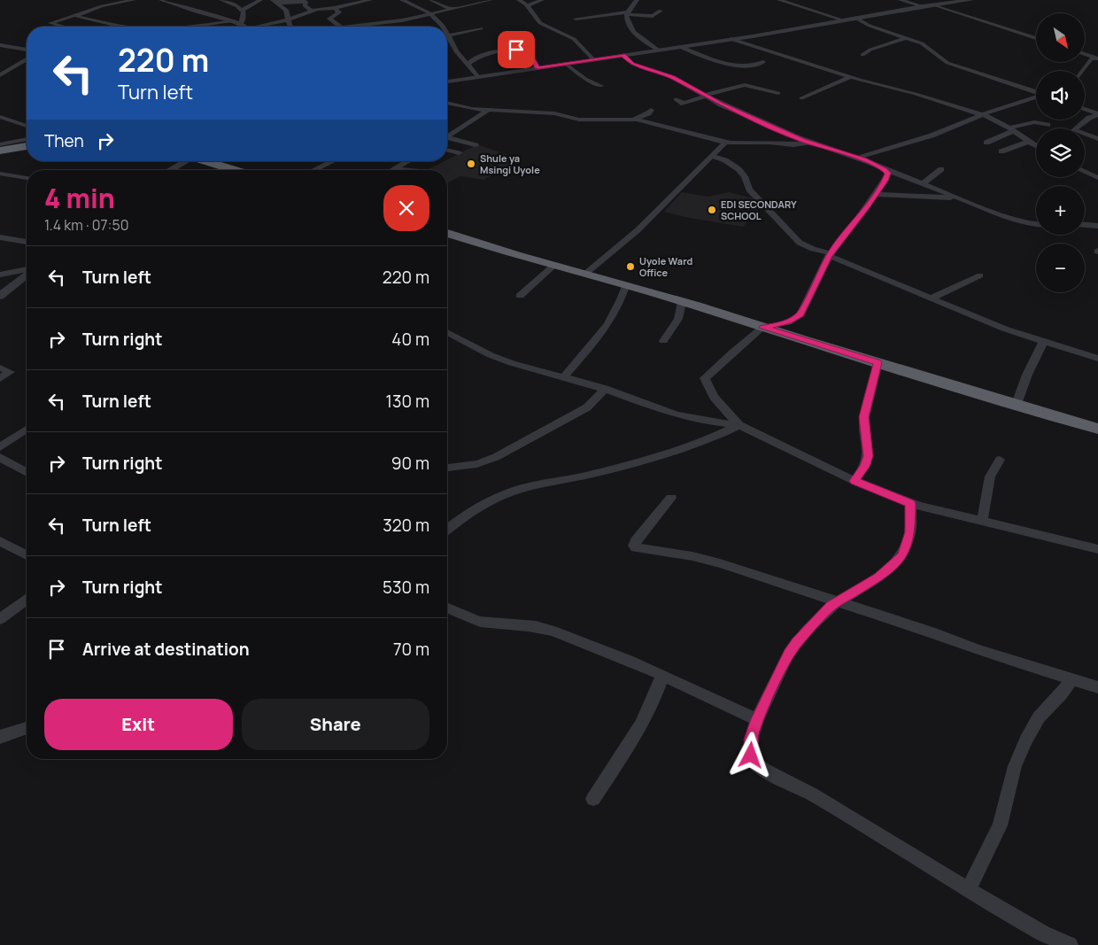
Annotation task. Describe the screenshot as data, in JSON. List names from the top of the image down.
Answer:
{
  "places": ["Shule ya Msingi Uyole", "EDI SECONDARY SCHOOL", "Uyole Ward Office"],
  "north": "bottom right",
  "page": {
    "map_buttons": ["+", "−"],
    "turn": ["220 m", "Turn left"],
    "then": "Then",
    "heading": ["4 min", "1.4 km · 07:50"],
    "list": [
      {
        "name": "Turn left",
        "value": "220 m"
      },
      {
        "name": "Turn right",
        "value": "40 m"
      },
      {
        "name": "Turn left",
        "value": "130 m"
      },
      {
        "name": "Turn right",
        "value": "90 m"
      },
      {
        "name": "Turn left",
        "value": "320 m"
      },
      {
        "name": "Turn right",
        "value": "530 m"
      },
      {
        "name": "Arrive at destination",
        "value": "70 m"
      }
    ],
    "buttons": ["Exit", "Share"]
  }
}
